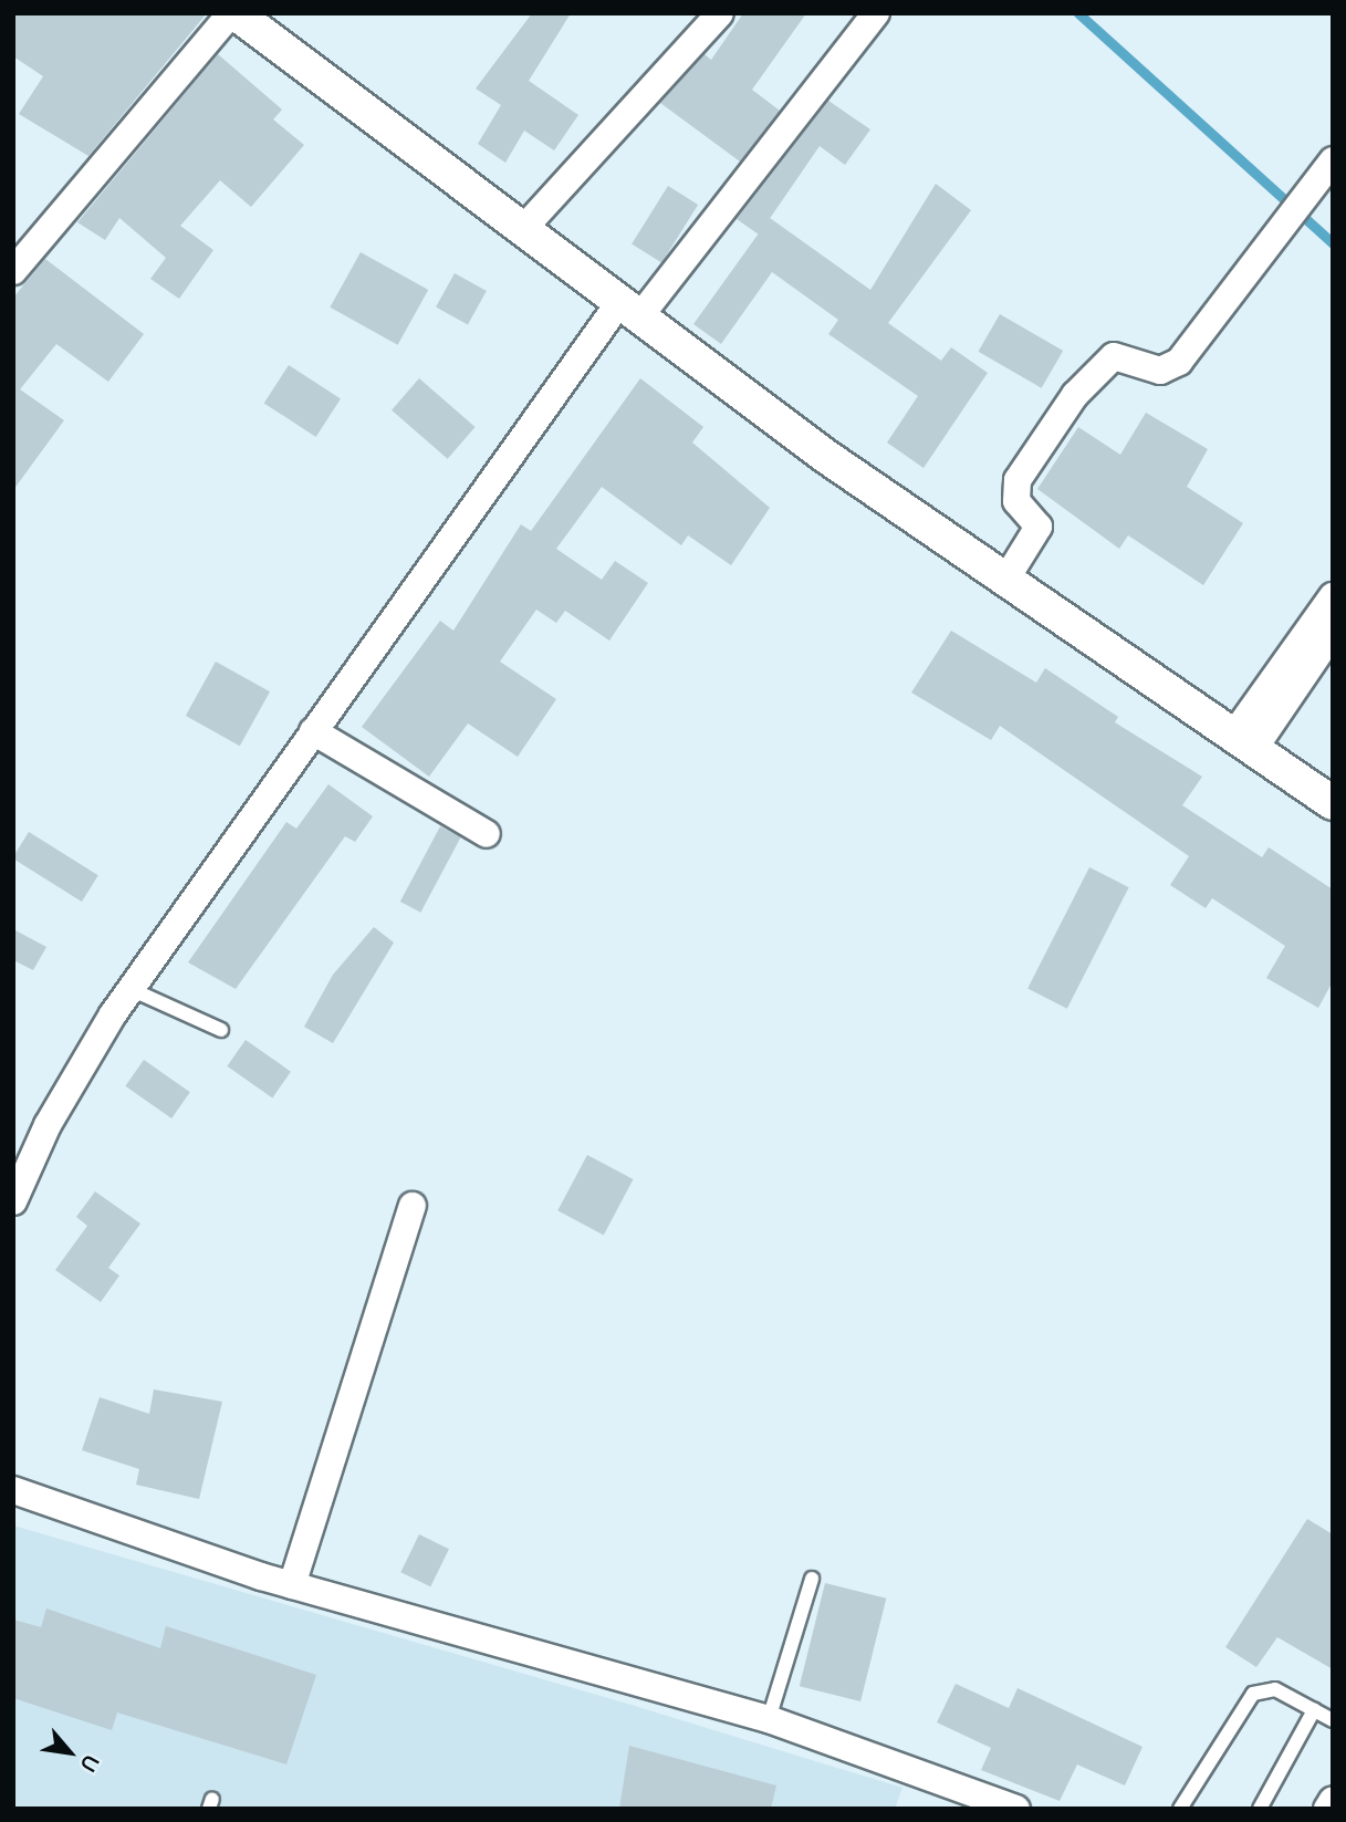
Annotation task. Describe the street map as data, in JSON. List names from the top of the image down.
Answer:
{
  "north": "bottom right"
}
